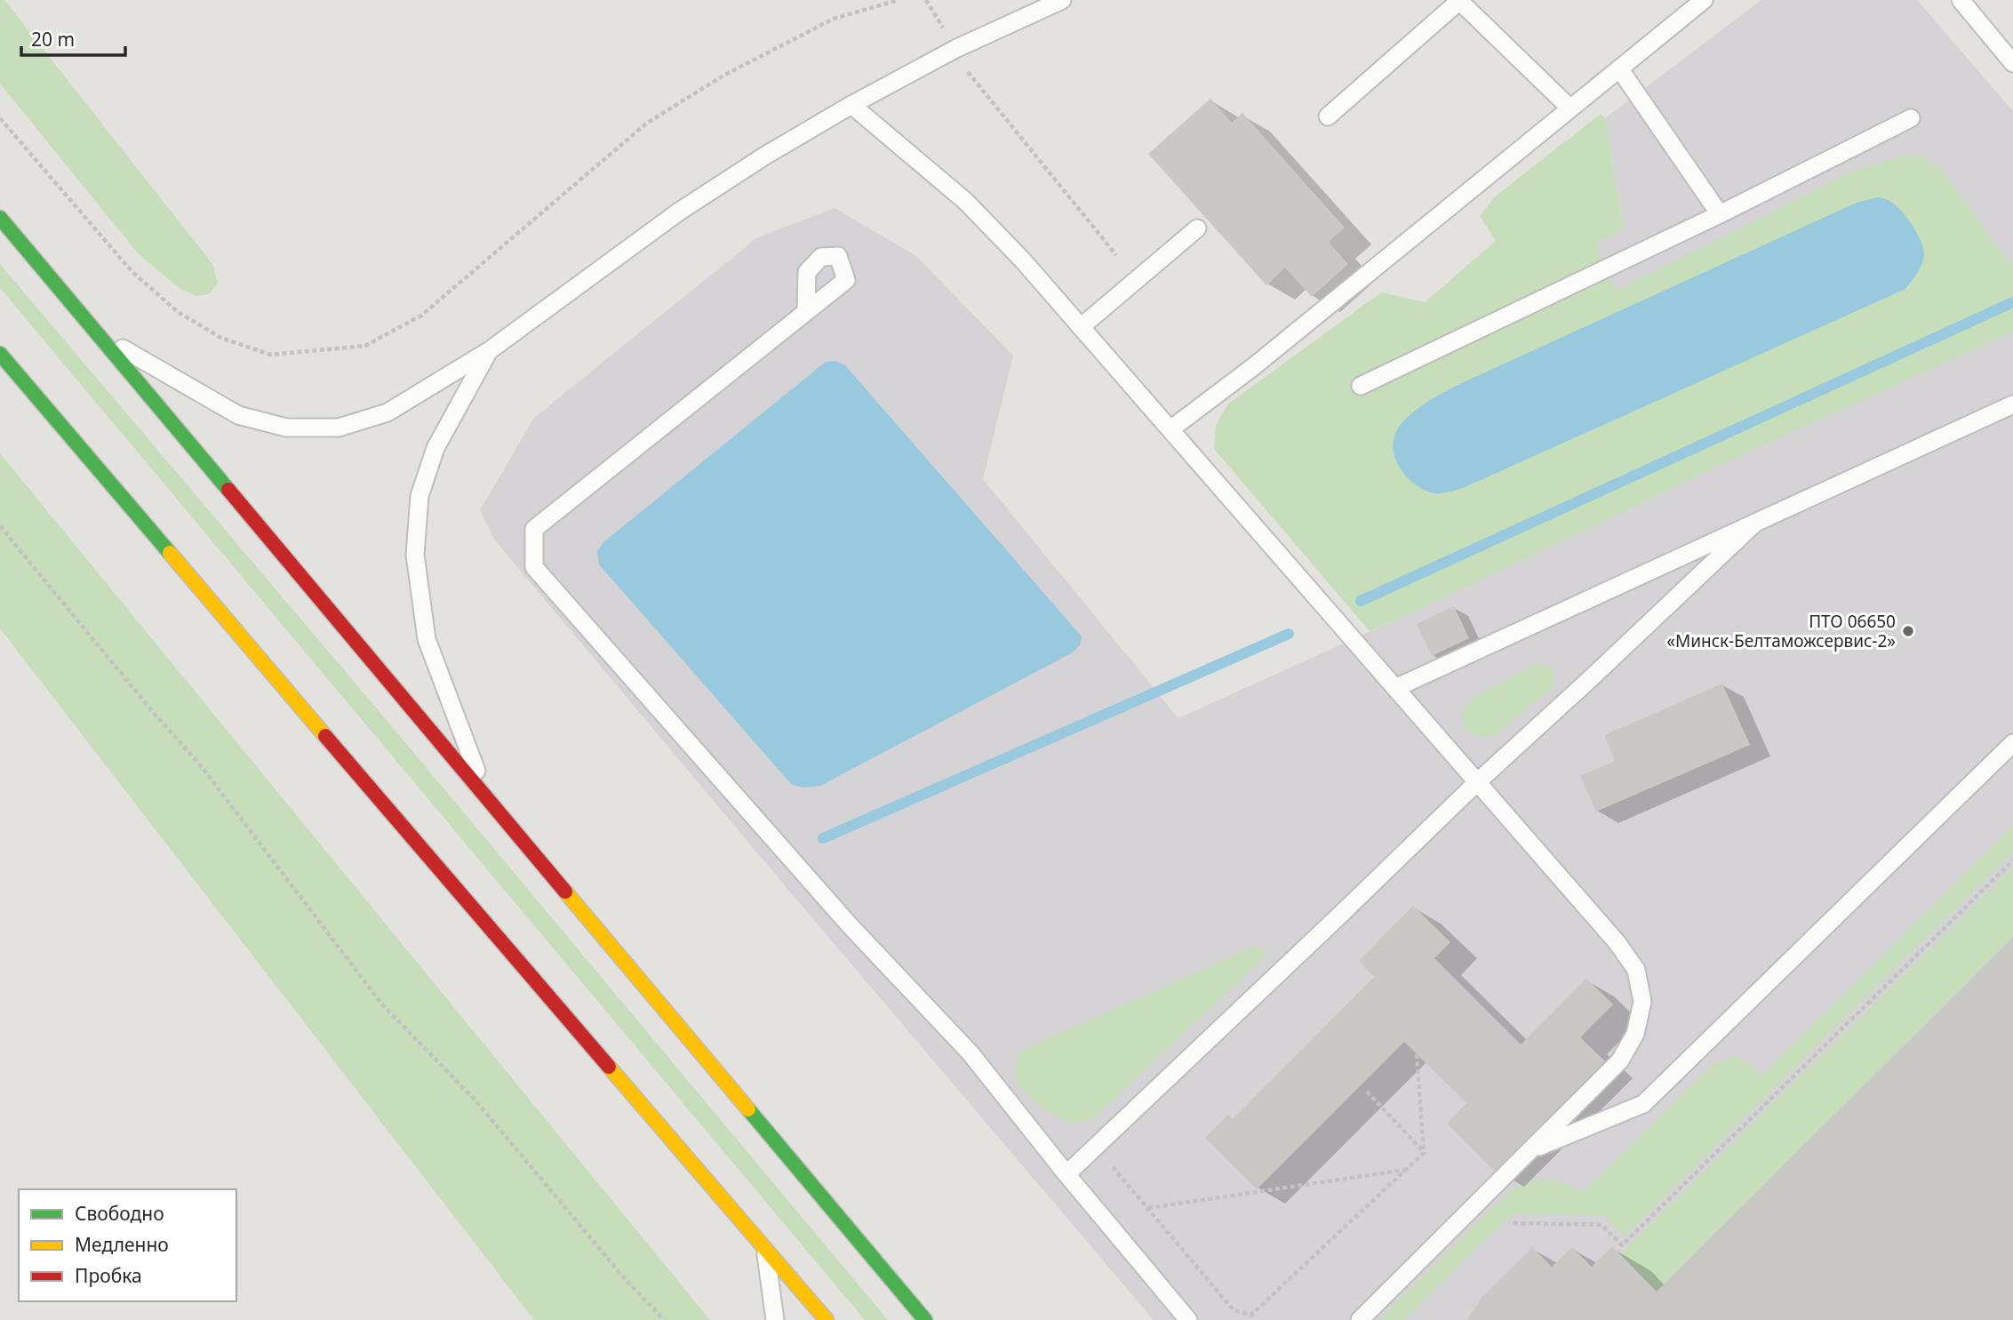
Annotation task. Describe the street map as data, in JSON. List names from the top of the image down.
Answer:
{
  "places": ["ПТО 06650 «Минск-Белтаможсервис-2»"],
  "legend": ["Свободно", "Медленно", "Пробка"],
  "scale_bar": "20 m"
}
